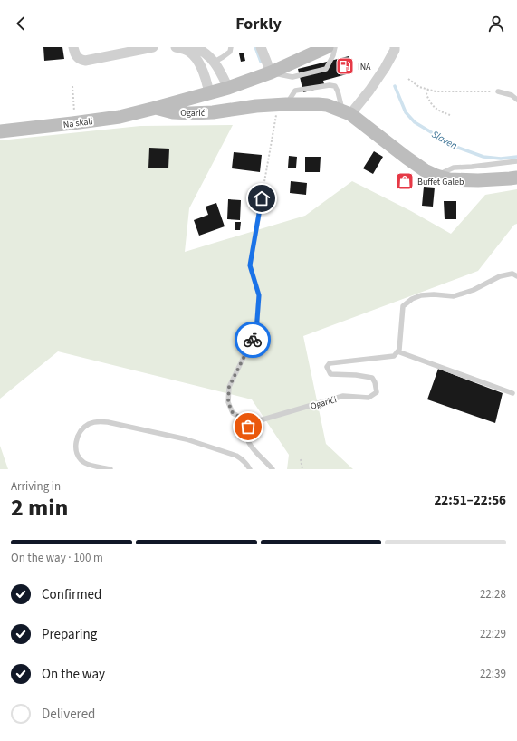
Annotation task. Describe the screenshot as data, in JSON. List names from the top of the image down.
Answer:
{
  "streets": {
    "street": ["Ogarići", "Na skali"]
  },
  "crossings": [
    ["Ogarići", "Na skali"]
  ],
  "water": ["Slaven"],
  "places": {
    "fuel station": ["INA"],
    "shop": ["Buffet Galeb"]
  },
  "page": {
    "header": "Forkly",
    "heading": ["2 min", "Arriving in", "22:51–22:56"],
    "bar": "On the way · 100 m",
    "list": [
      ["Confirmed", "22:28"],
      ["Preparing", "22:29"],
      ["On the way", "22:39"],
      "Delivered"
    ]
  }
}
